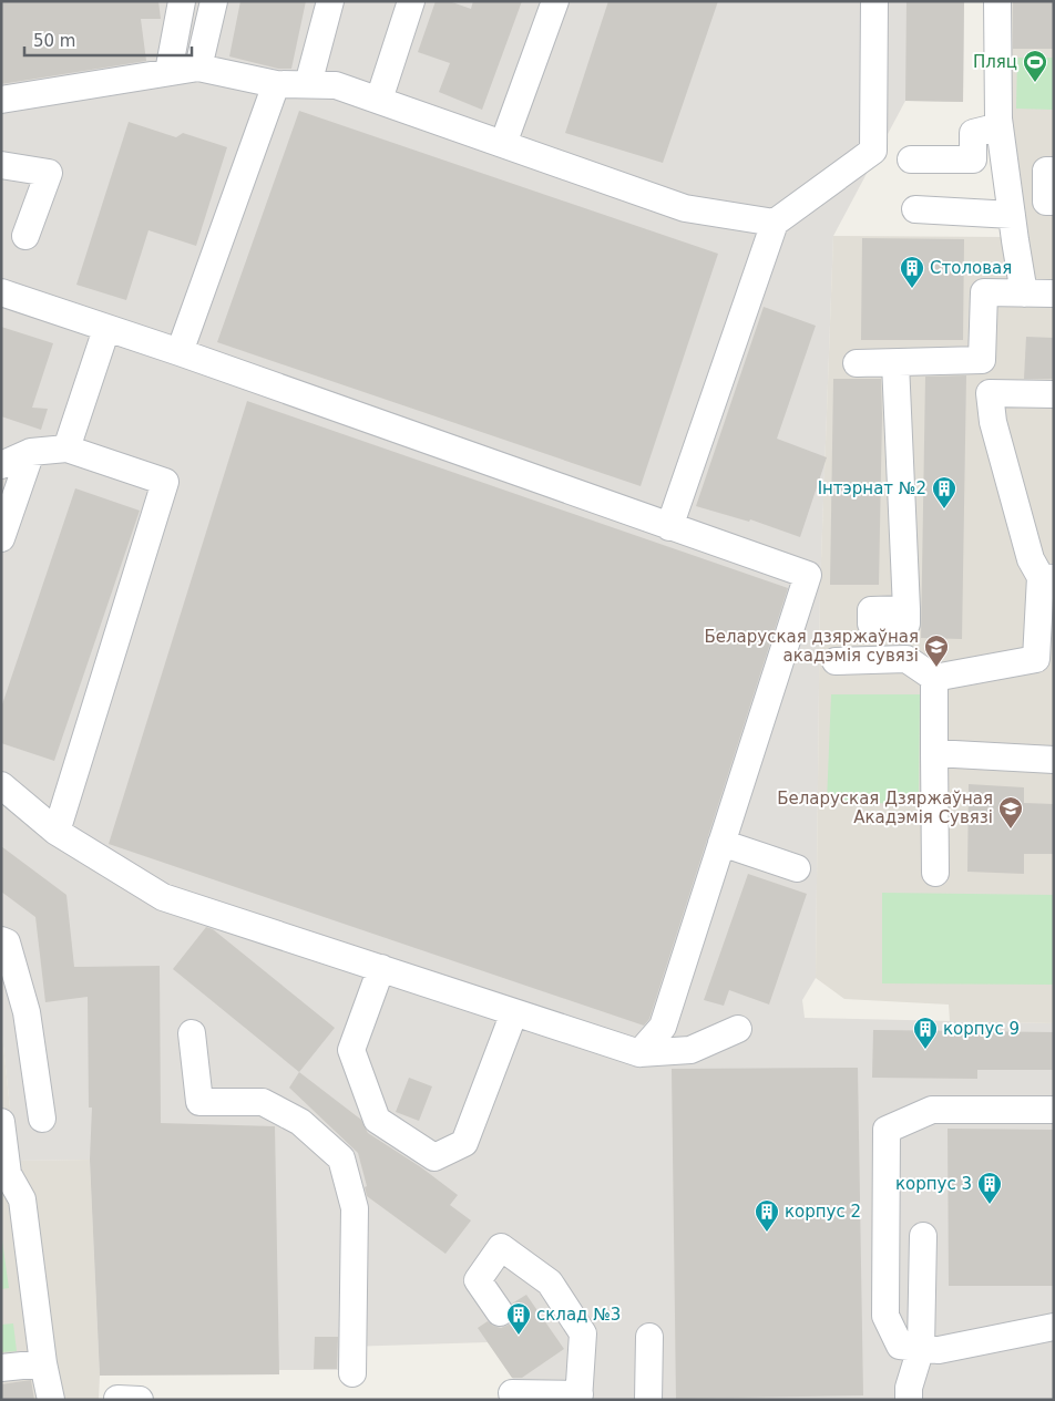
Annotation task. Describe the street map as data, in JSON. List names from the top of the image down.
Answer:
{
  "places": {
    "sports": ["Пляц"],
    "building": [
      "Столовая",
      "Інтэрнат №2",
      "корпус 9",
      "корпус 3",
      "корпус 2",
      "склад №3"
    ],
    "school or university": ["Беларуская дзяржаўная акадэмія сувязі", "Беларуская Дзяржаўная Акадэмія Сувязі"]
  },
  "scale_bar": "50 m"
}
